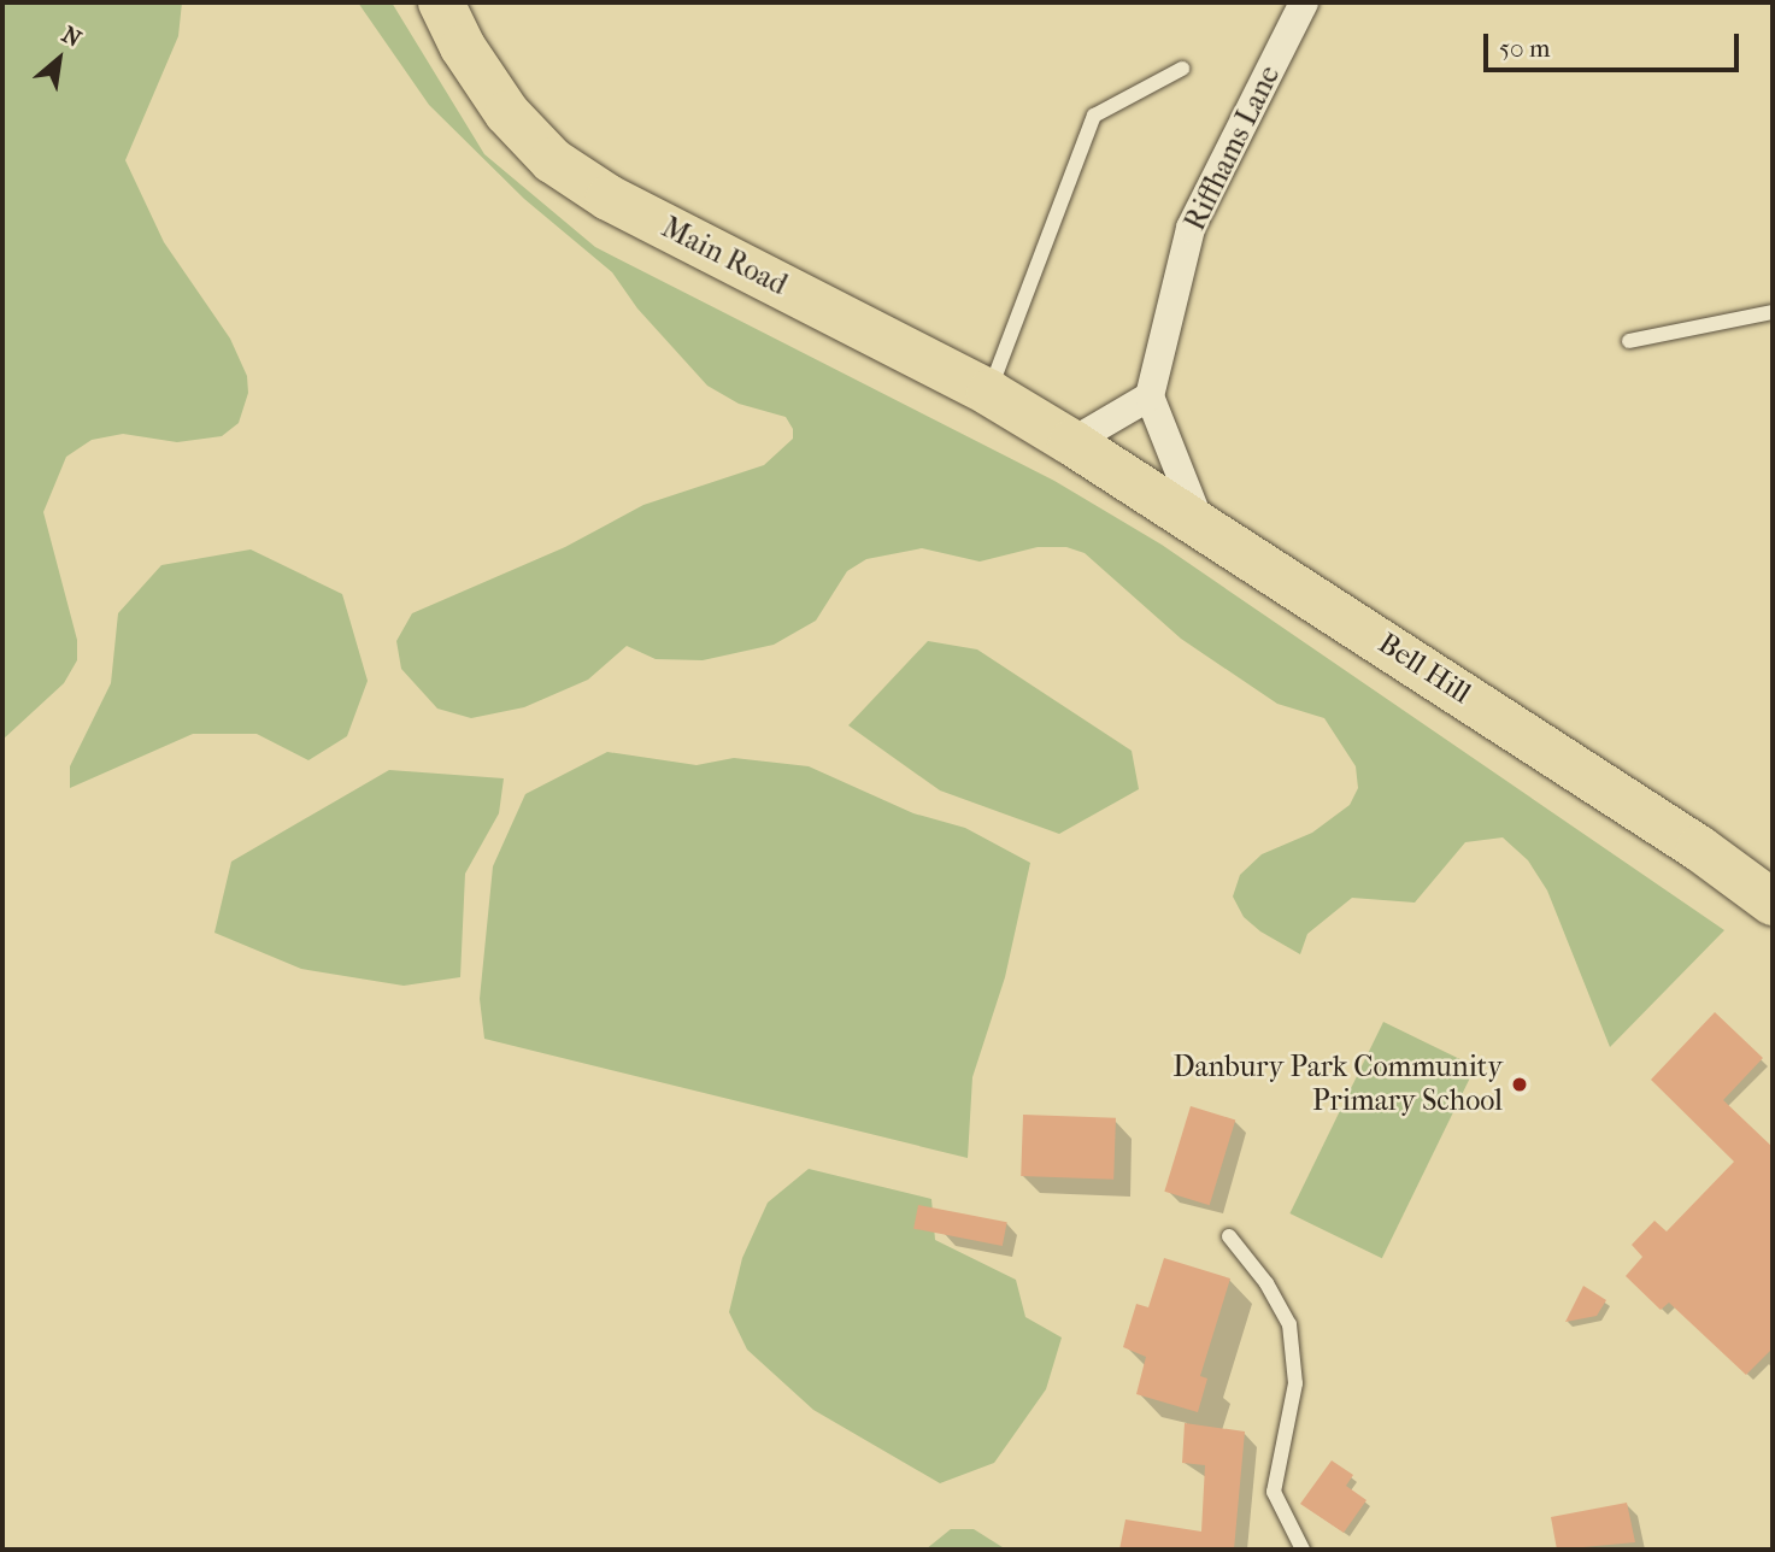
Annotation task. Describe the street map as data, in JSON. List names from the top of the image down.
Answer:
{
  "streets": {
    "main road": ["Main Road", "Bell Hill"],
    "street": ["Riffhams Lane"]
  },
  "crossings": [
    ["Main Road", "Bell Hill"]
  ],
  "places": ["Danbury Park Community Primary School"],
  "scale_bar": "50 m",
  "north": "top right"
}
